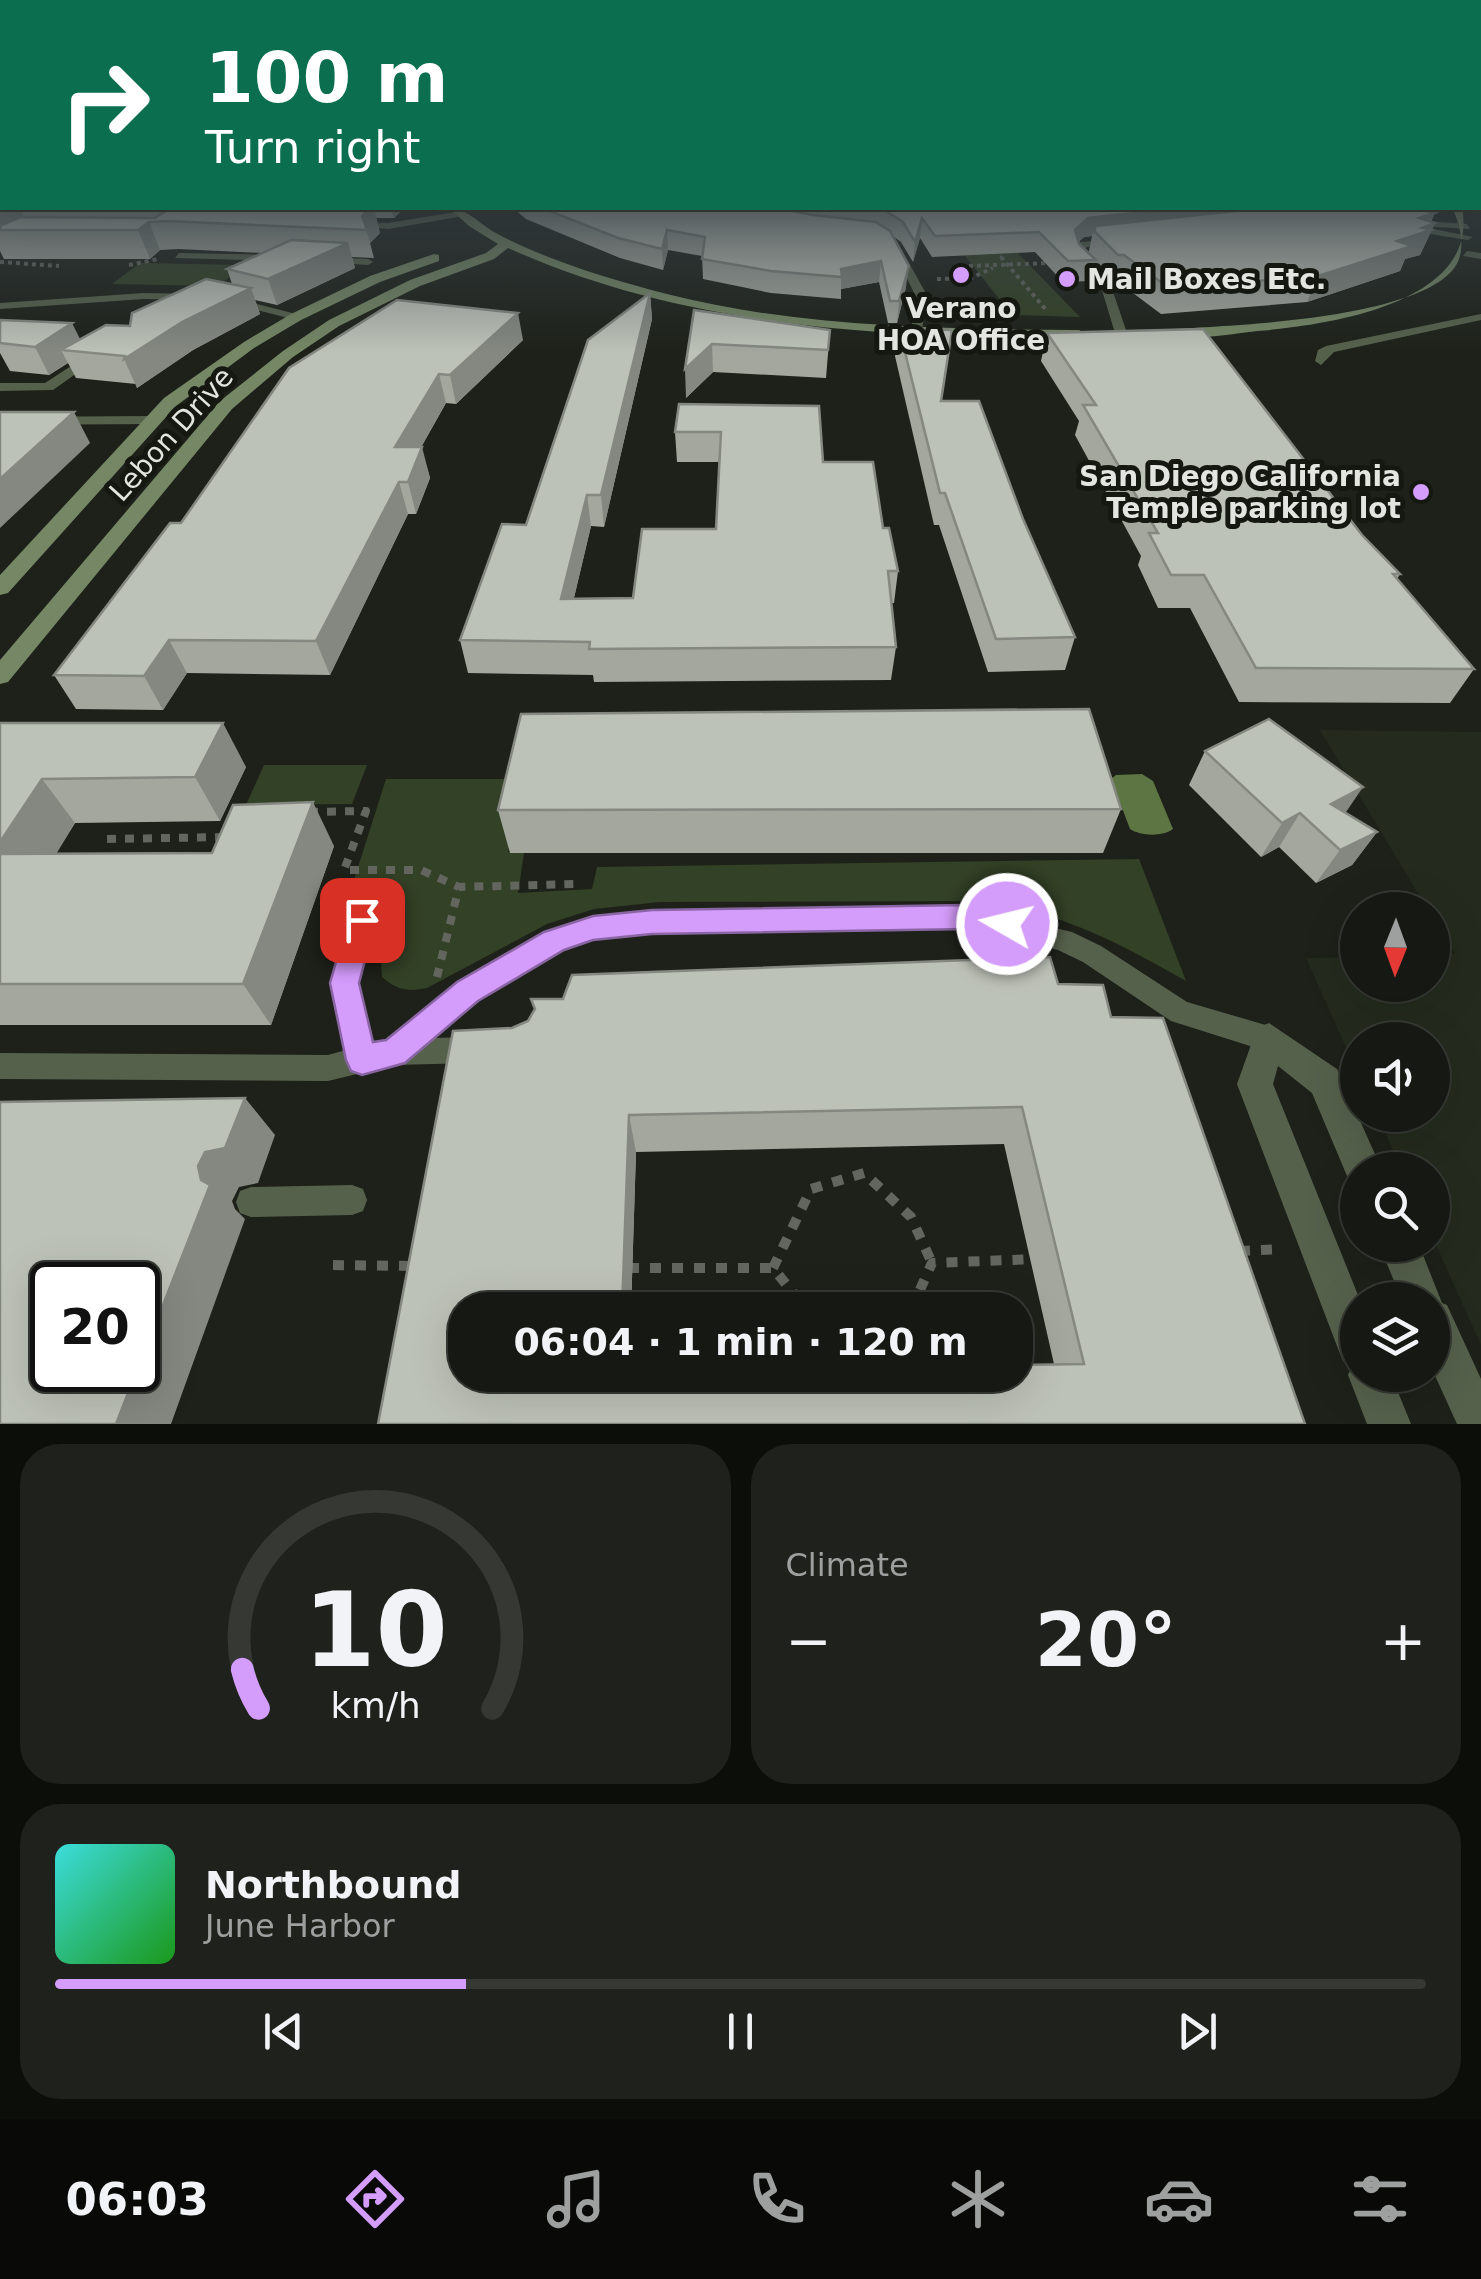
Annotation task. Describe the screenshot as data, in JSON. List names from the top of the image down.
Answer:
{
  "streets": {
    "street": ["Lebon Drive"]
  },
  "places": ["Verano HOA Office", "Mail Boxes Etc.", "San Diego California Temple parking lot"],
  "north": "bottom",
  "page": {
    "turn": ["100 m", "Turn right"],
    "limit": "20",
    "trip": "06:04 · 1 min · 120 m",
    "tile": "Climate",
    "heat": ["−", "20°", "+"],
    "song": ["Northbound", "June Harbor"],
    "tabs": "06:03",
    "gauge": ["10", "km/h"]
  }
}
